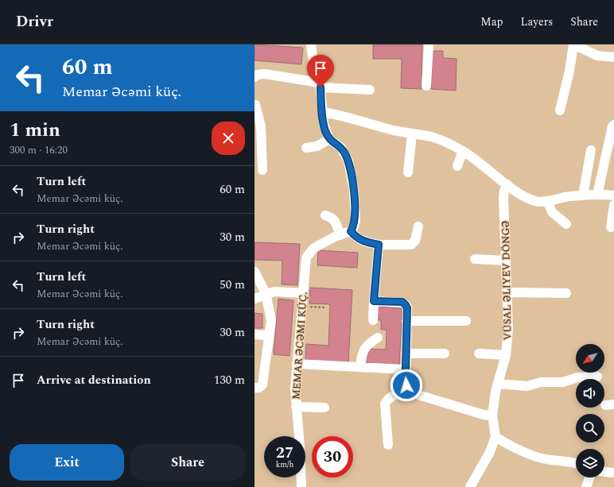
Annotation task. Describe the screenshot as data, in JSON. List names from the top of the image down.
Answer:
{
  "streets": {
    "street": ["VÜSAL ƏLIYEV DÖNGƏ", "MEMAR ƏCƏMI KÜÇ."]
  },
  "north": "bottom left",
  "page": {
    "header": "Drivr",
    "nav": ["Map", "Layers", "Share"],
    "turn": ["60 m", "Memar Əcəmi küç."],
    "heading": ["1 min", "300 m · 16:20"],
    "list": [
      {
        "name": "Turn left",
        "note": "Memar Əcəmi küç.",
        "value": "60 m"
      },
      {
        "name": "Turn right",
        "note": "Memar Əcəmi küç.",
        "value": "30 m"
      },
      {
        "name": "Turn left",
        "note": "Memar Əcəmi küç.",
        "value": "50 m"
      },
      {
        "name": "Turn right",
        "note": "Memar Əcəmi küç.",
        "value": "30 m"
      },
      {
        "name": "Arrive at destination",
        "value": "130 m"
      }
    ],
    "speed": "27 km/h",
    "limit": "30",
    "buttons": ["Exit", "Share"]
  }
}
